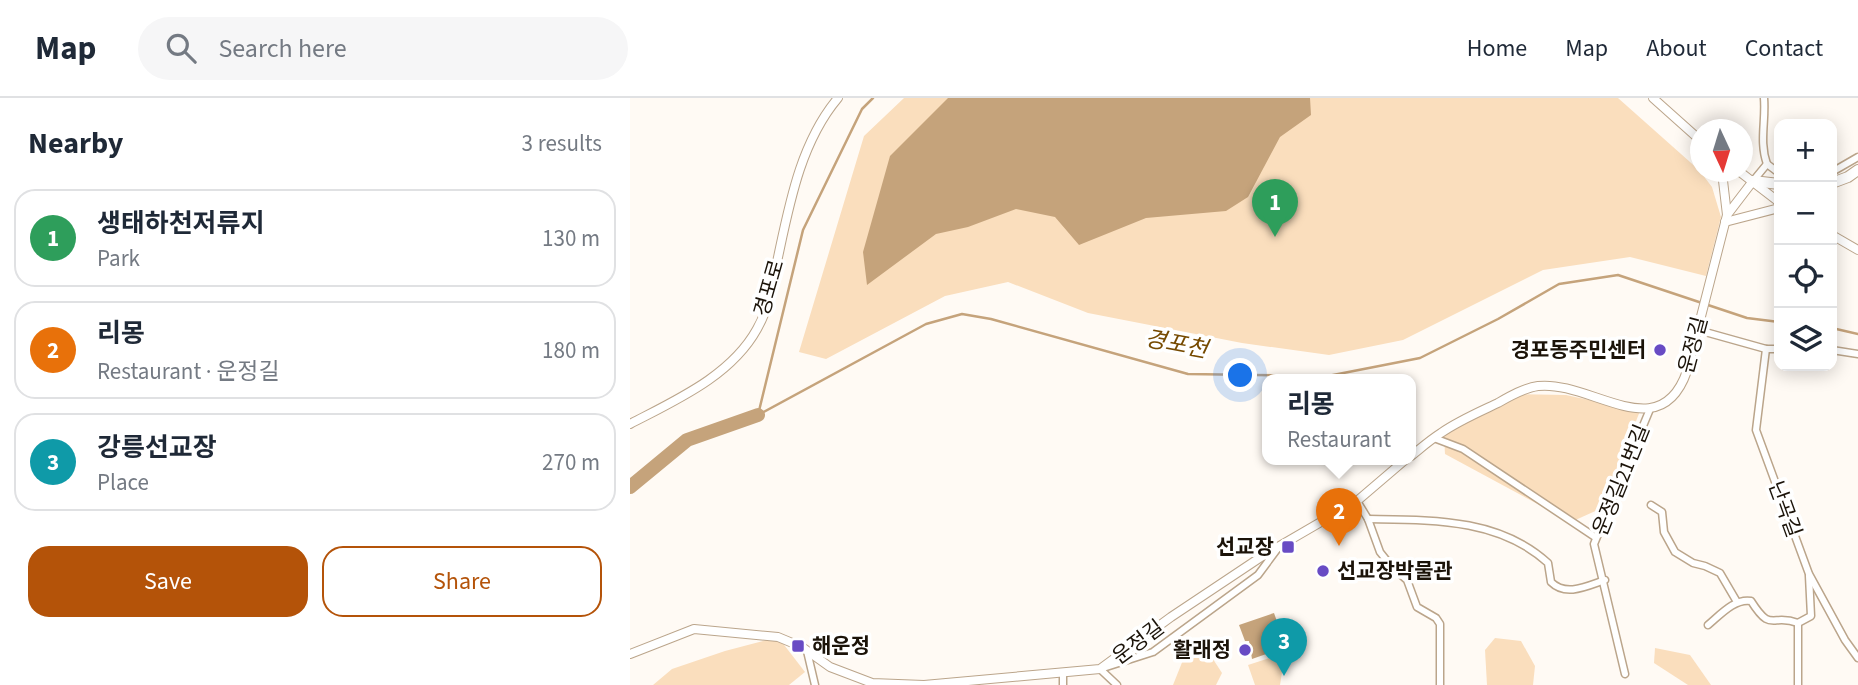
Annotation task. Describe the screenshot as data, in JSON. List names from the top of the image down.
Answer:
{
  "streets": {
    "street": [
      "경포로",
      "운정길",
      "운정길21번길",
      "난곡길"
    ]
  },
  "crossings": [
    ["운정길", "운정길21번길"]
  ],
  "water": ["경포천"],
  "places": {
    "other": ["경포동주민센터", "선교장박물관", "활래정"],
    "transit": ["선교장", "해운정"]
  },
  "north": "bottom",
  "page": {
    "header": "Map",
    "search": "Search here",
    "nav": [
      "Home",
      "Map",
      "About",
      "Contact"
    ],
    "heading": ["Nearby", "3 results"],
    "map_buttons": ["+", "−"],
    "pins": ["1", "2", "3"],
    "list": [
      {
        "mark": "1",
        "name": "생태하천저류지",
        "note": "Park",
        "value": "130 m"
      },
      {
        "mark": "2",
        "name": "리몽",
        "note": "Restaurant · 운정길",
        "value": "180 m"
      },
      {
        "mark": "3",
        "name": "강릉선교장",
        "note": "Place",
        "value": "270 m"
      }
    ],
    "popup": ["리몽", "Restaurant"],
    "buttons": ["Save", "Share"]
  }
}
